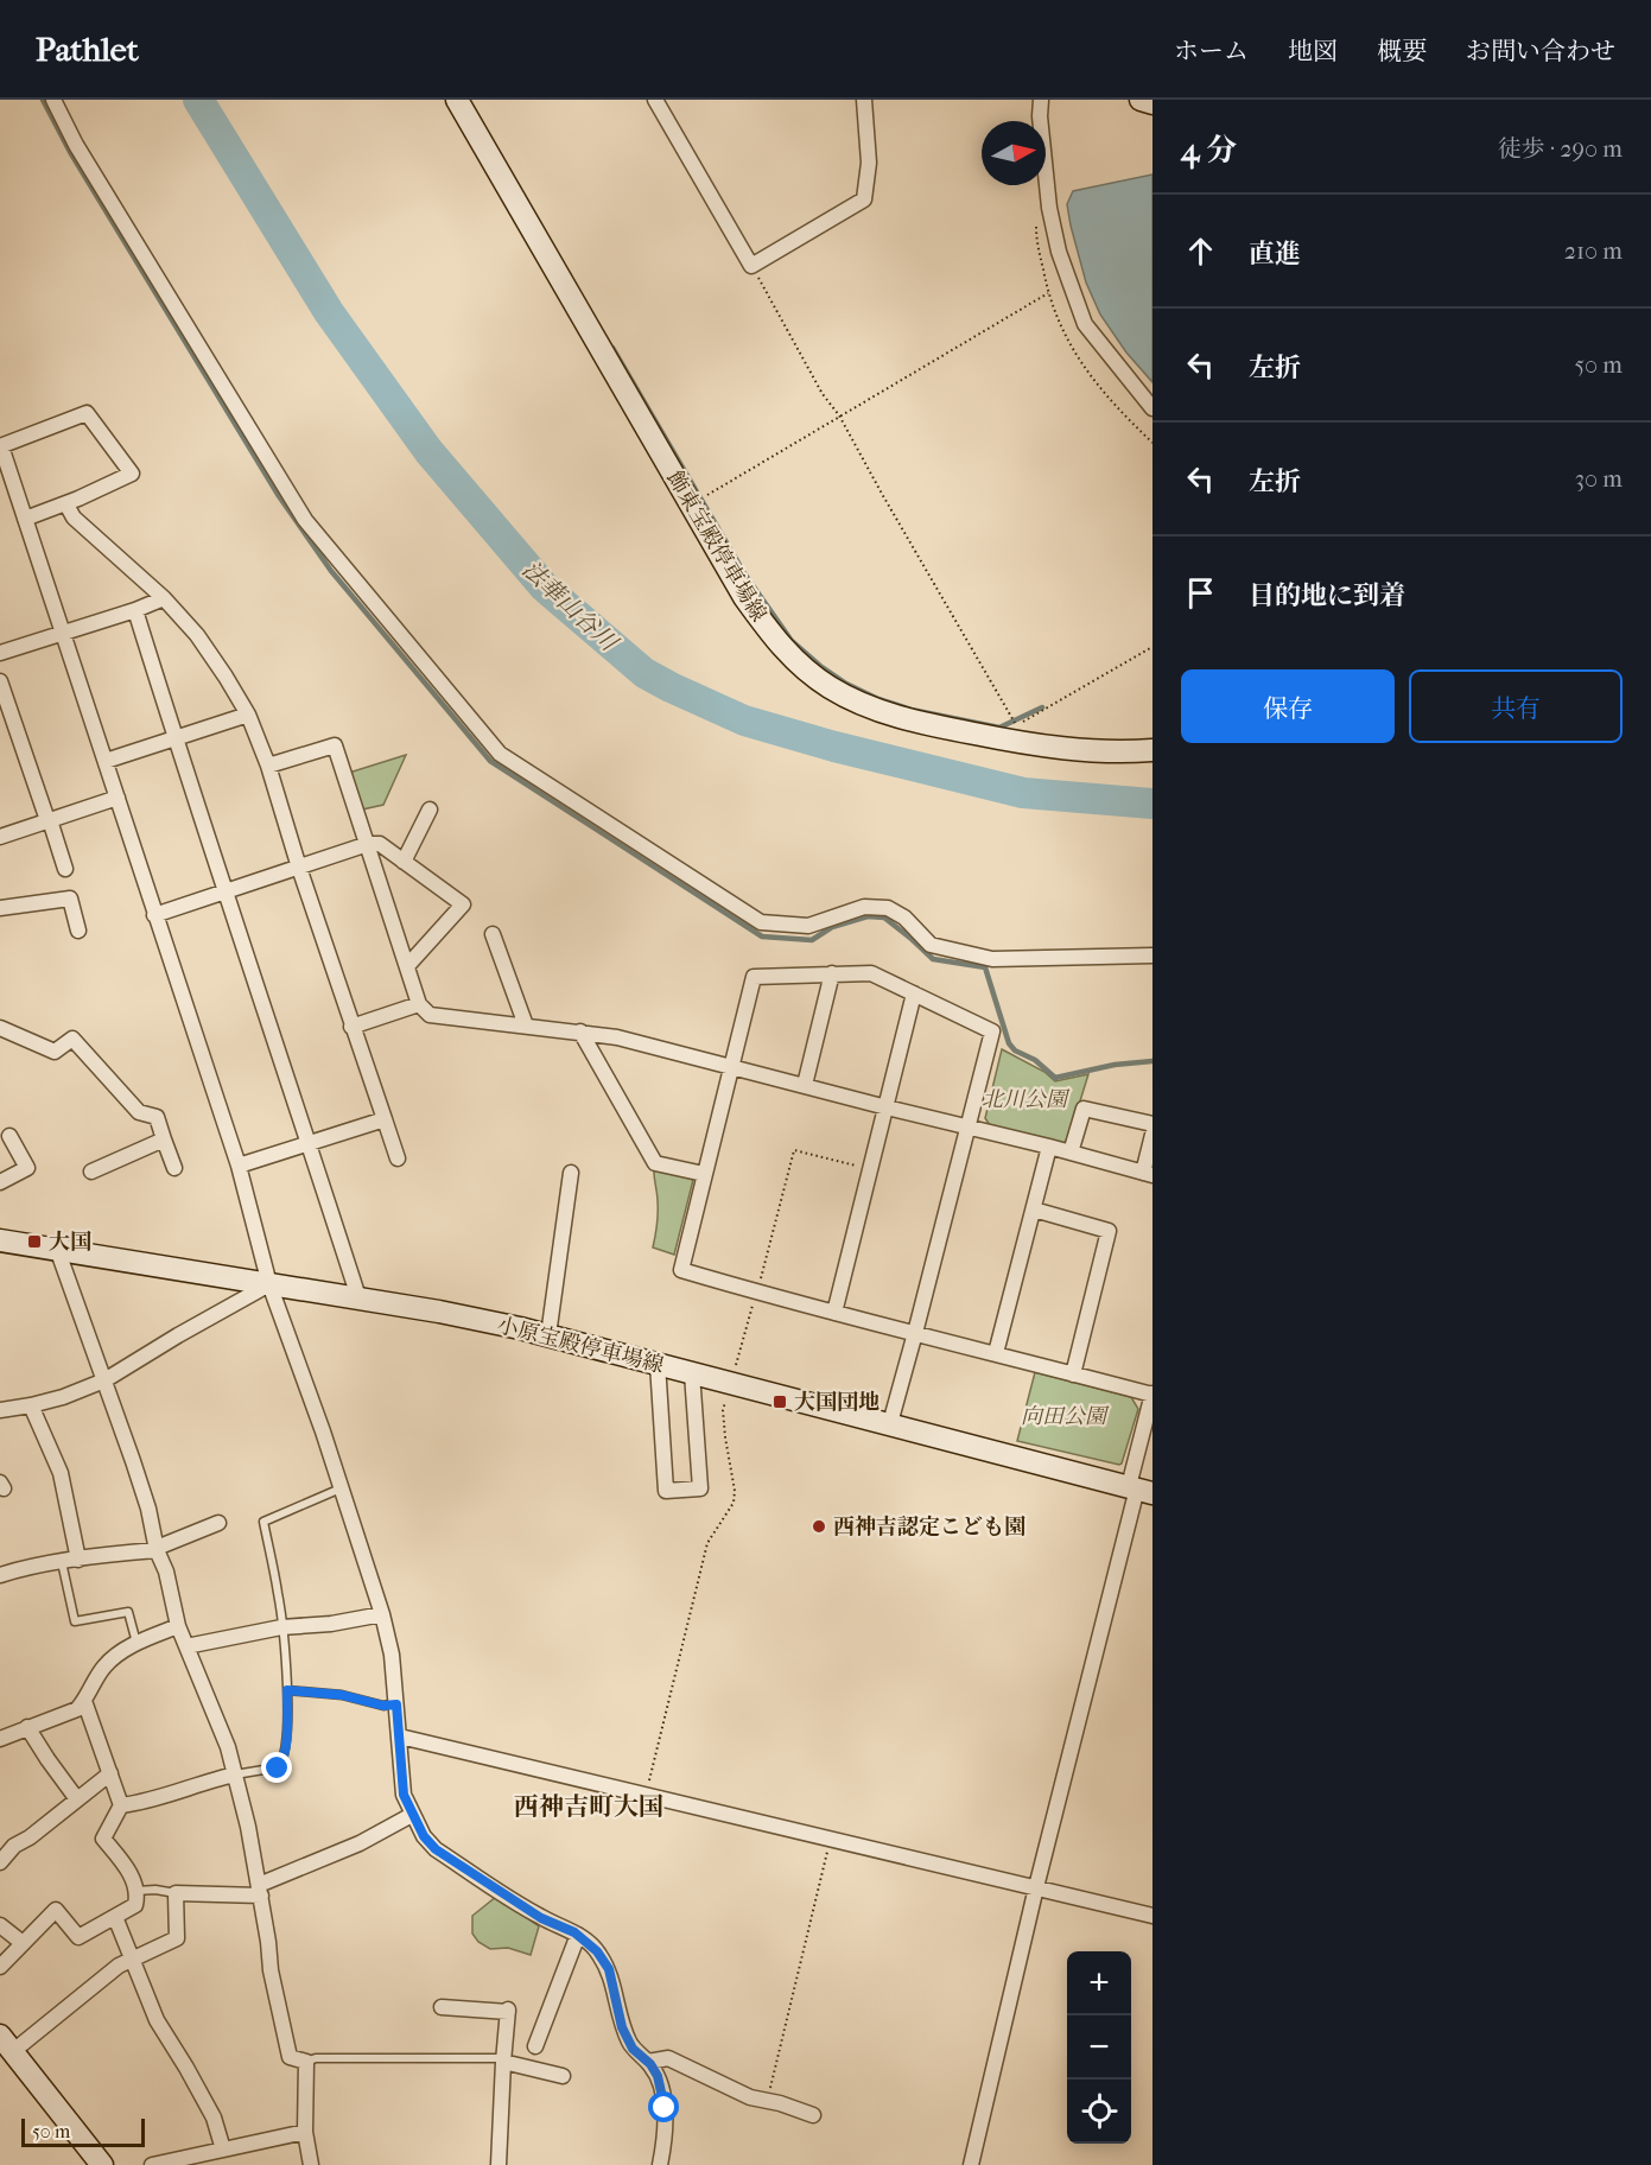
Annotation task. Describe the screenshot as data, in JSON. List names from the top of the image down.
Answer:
{
  "streets": {
    "main road": ["飾東宝殿停車場線", "小原宝殿停車場線"]
  },
  "districts": ["西神吉町大国"],
  "water": ["法華山谷川"],
  "parks": ["北川公園", "向田公園"],
  "places": {
    "transit": ["大国", "大国団地"],
    "other": ["西神吉認定こども園"]
  },
  "scale_bar": "50 m",
  "north": "right",
  "page": {
    "header": "Pathlet",
    "nav": [
      "ホーム",
      "地図",
      "概要",
      "お問い合わせ"
    ],
    "heading": ["4 分", "徒歩 · 290 m"],
    "list": [
      ["直進", "210 m"],
      ["左折", "50 m"],
      ["左折", "30 m"],
      "目的地に到着"
    ],
    "buttons": ["保存", "共有"],
    "map_buttons": ["+", "−"],
    "scale": "50 m"
  }
}
